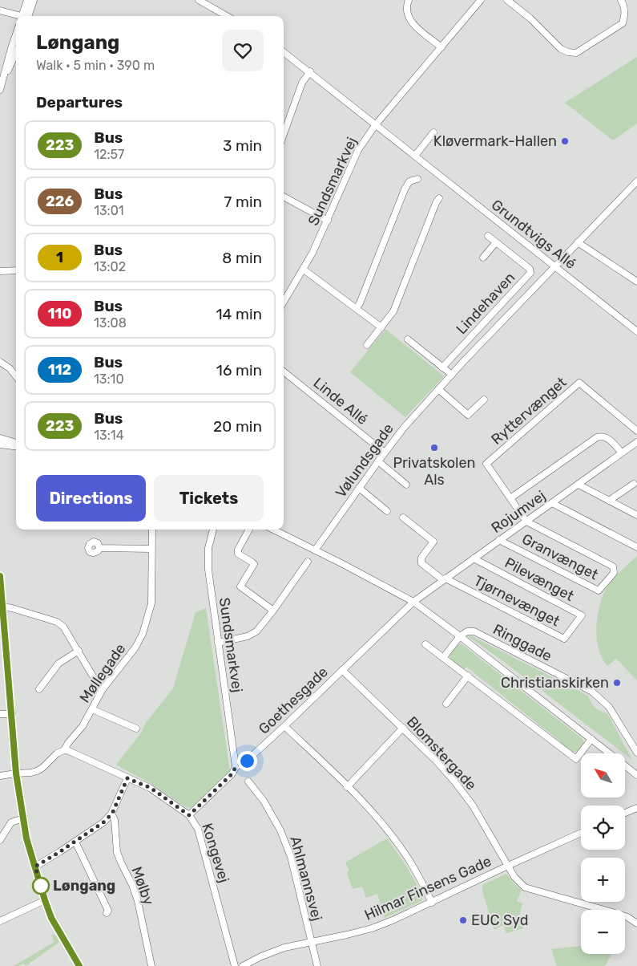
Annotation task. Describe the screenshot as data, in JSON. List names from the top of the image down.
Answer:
{
  "streets": {
    "street": [
      "Sundsmarkvej",
      "Grundtvigs Allé",
      "Lindehaven",
      "Linde Allé",
      "Ryttervænget",
      "Vølundsgade",
      "Rojumvej",
      "Granvænget",
      "Pilevænget",
      "Tjørnevænget",
      "Ringgade",
      "Møllegade",
      "Goethesgade",
      "Blomstergade",
      "Kongevej",
      "Ahlmannsvej",
      "Mølby",
      "Hilmar Finsens Gade"
    ]
  },
  "crossings": [
    ["Sundsmarkvej", "Grundtvigs Allé"],
    ["Sundsmarkvej", "Goethesgade"],
    ["Grundtvigs Allé", "Vølundsgade"],
    ["Linde Allé", "Vølundsgade"],
    ["Ryttervænget", "Rojumvej"],
    ["Ryttervænget", "Granvænget"],
    ["Vølundsgade", "Ringgade"],
    ["Rojumvej", "Granvænget"],
    ["Rojumvej", "Pilevænget"],
    ["Rojumvej", "Tjørnevænget"],
    ["Rojumvej", "Ringgade"],
    ["Rojumvej", "Goethesgade"],
    ["Pilevænget", "Tjørnevænget"],
    ["Ringgade", "Goethesgade"],
    ["Møllegade", "Kongevej"],
    ["Goethesgade", "Blomstergade"],
    ["Goethesgade", "Kongevej"],
    ["Blomstergade", "Hilmar Finsens Gade"],
    ["Ahlmannsvej", "Hilmar Finsens Gade"]
  ],
  "places": [
    "Kløvermark-Hallen",
    "Privatskolen Als",
    "Christianskirken",
    "Løngang",
    "EUC Syd"
  ],
  "lines": ["bus line 223"],
  "north": "top left",
  "page": {
    "heading": [
      ["Løngang", "Walk · 5 min · 390 m"],
      "Departures"
    ],
    "list": [
      {
        "mark": "223",
        "name": "Bus",
        "note": "12:57",
        "value": "3 min"
      },
      {
        "mark": "226",
        "name": "Bus",
        "note": "13:01",
        "value": "7 min"
      },
      {
        "mark": "1",
        "name": "Bus",
        "note": "13:02",
        "value": "8 min"
      },
      {
        "mark": "110",
        "name": "Bus",
        "note": "13:08",
        "value": "14 min"
      },
      {
        "mark": "112",
        "name": "Bus",
        "note": "13:10",
        "value": "16 min"
      },
      {
        "mark": "223",
        "name": "Bus",
        "note": "13:14",
        "value": "20 min"
      }
    ],
    "buttons": ["Directions", "Tickets"],
    "map_buttons": ["+", "−"]
  }
}
